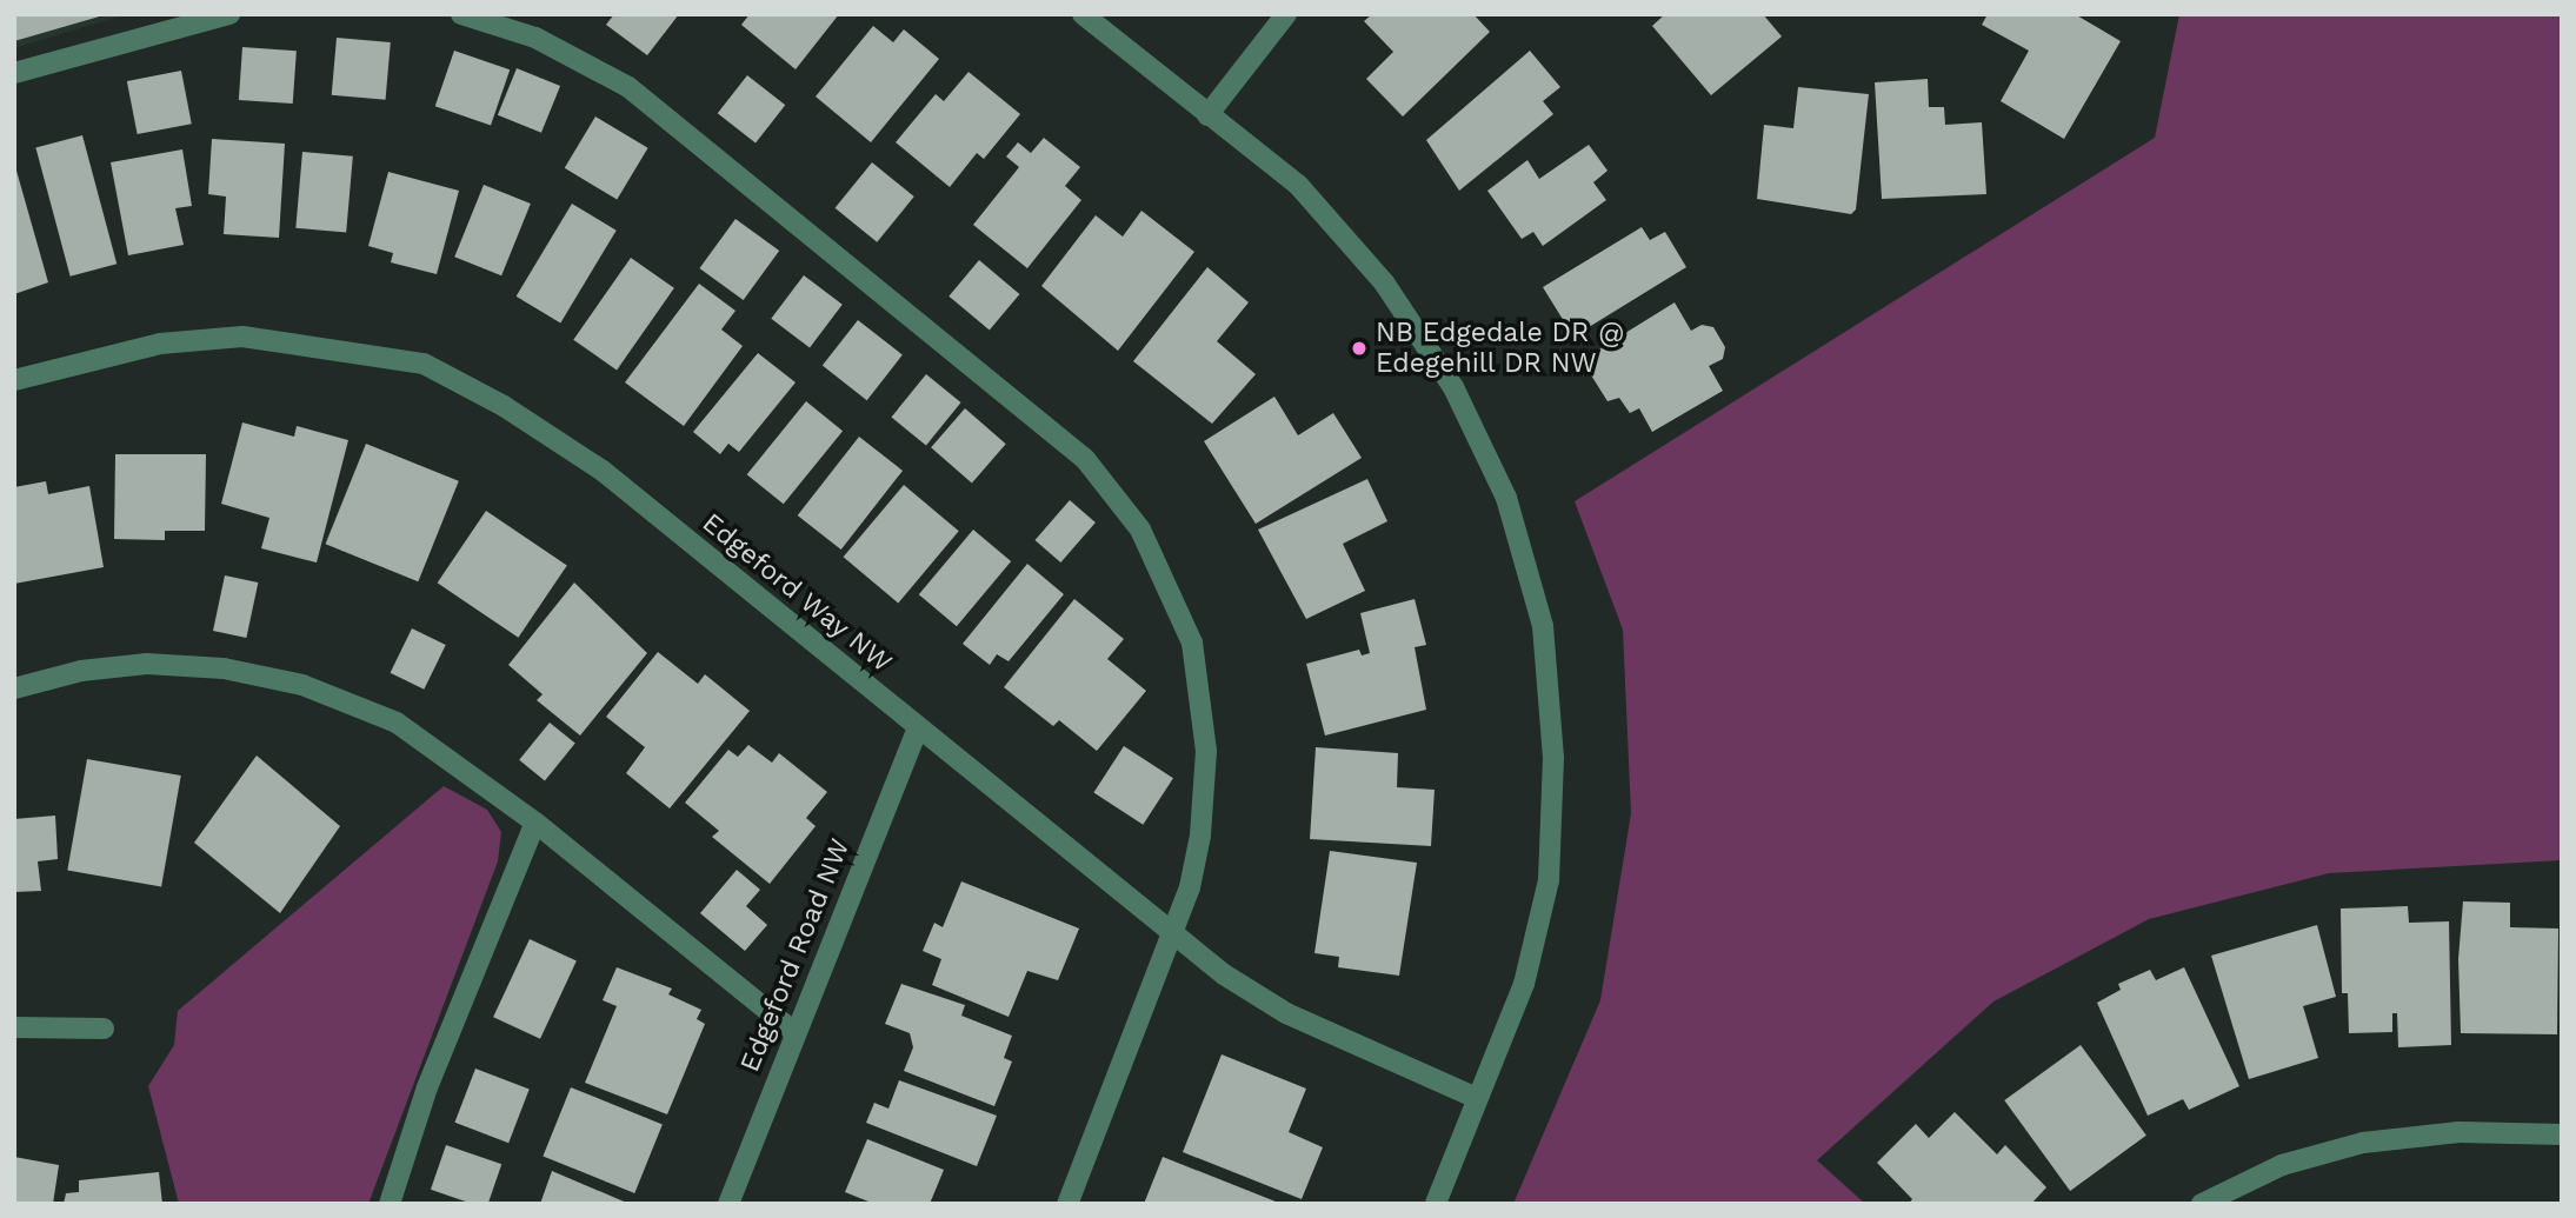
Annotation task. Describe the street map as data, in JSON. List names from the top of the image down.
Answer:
{
  "streets": {
    "street": ["Edgeford Way NW", "Edgeford Road NW"]
  },
  "crossings": [
    ["Edgeford Way NW", "Edgeford Road NW"]
  ],
  "places": ["NB Edgedale DR @ Edegehill DR NW"]
}
